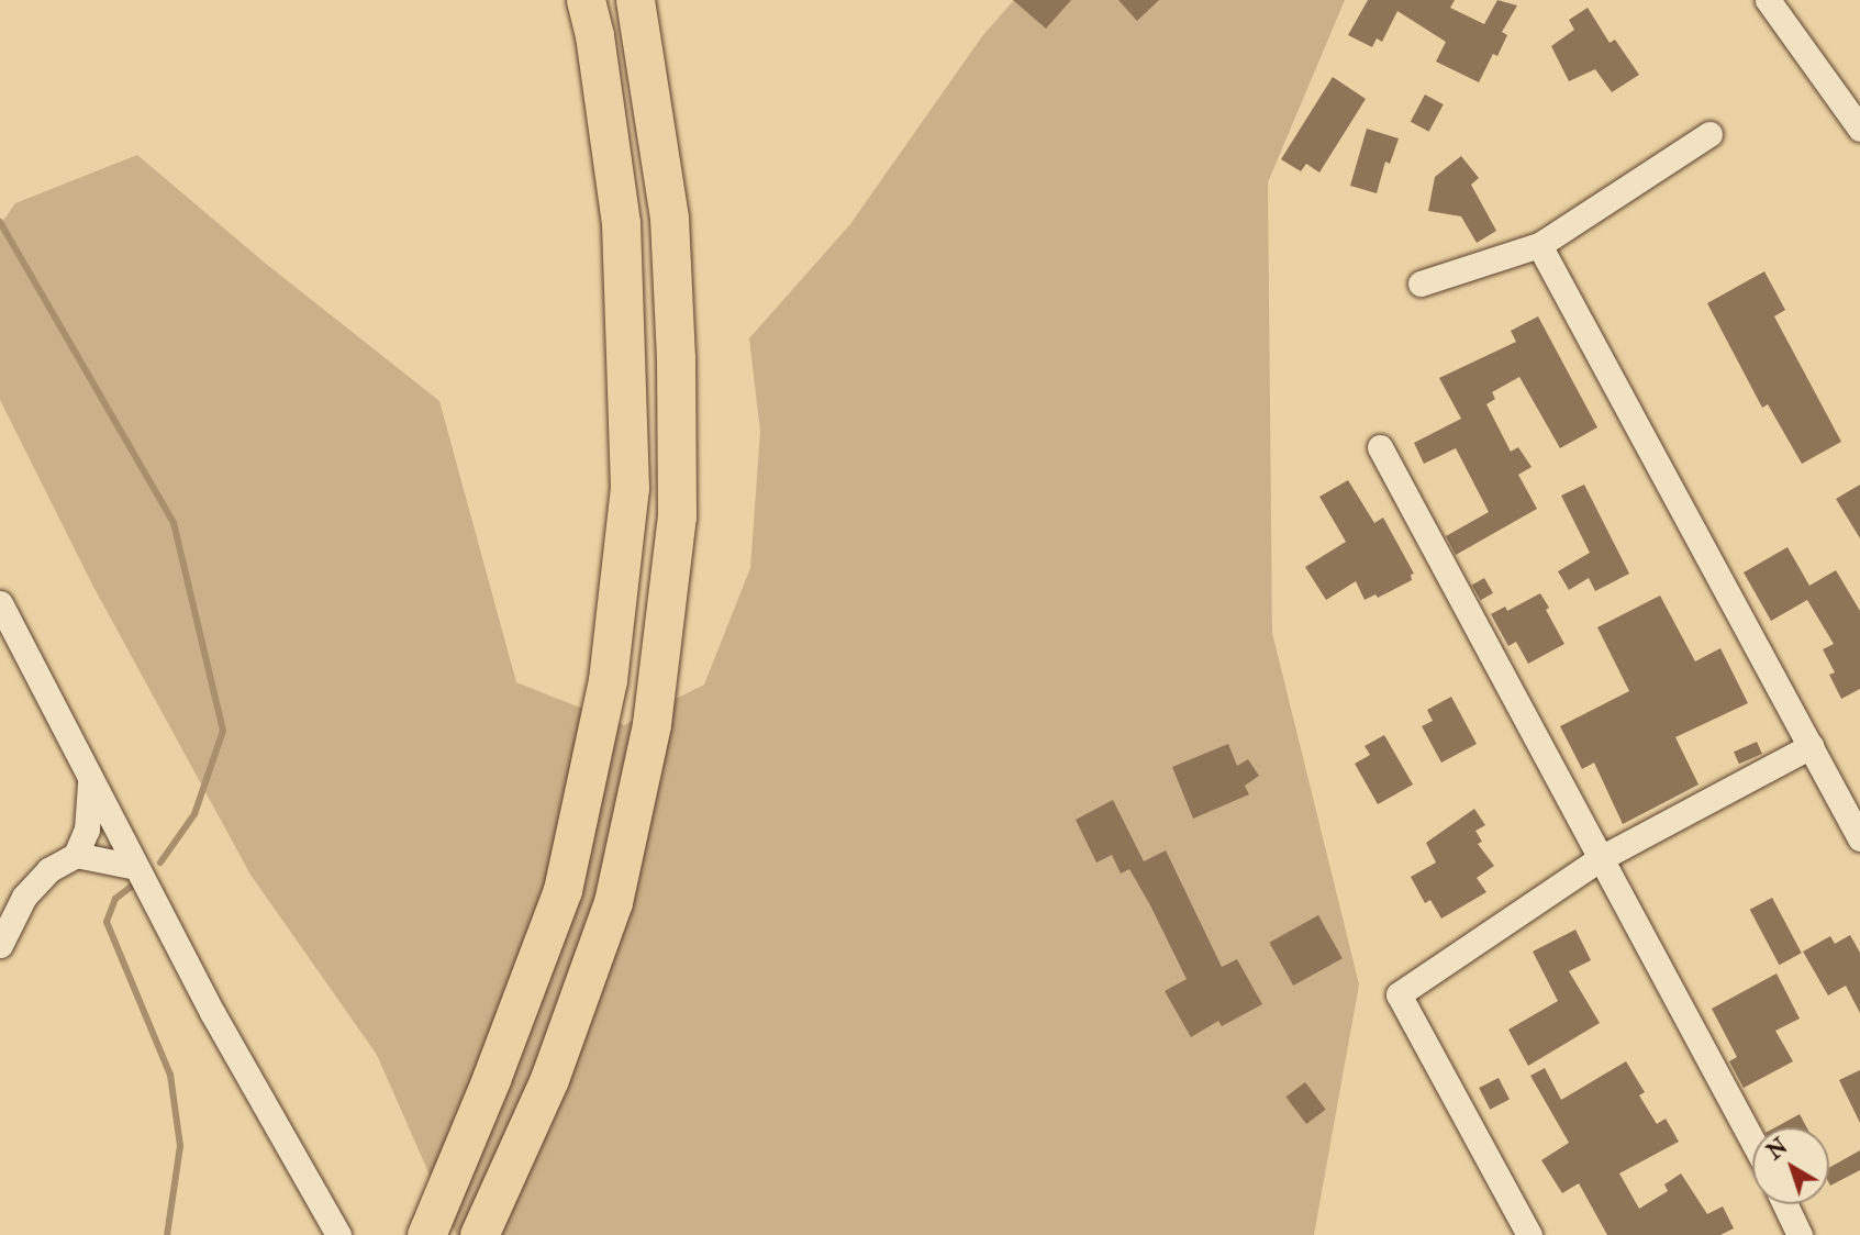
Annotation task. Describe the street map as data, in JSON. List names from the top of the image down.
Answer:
{
  "north": "top left"
}
